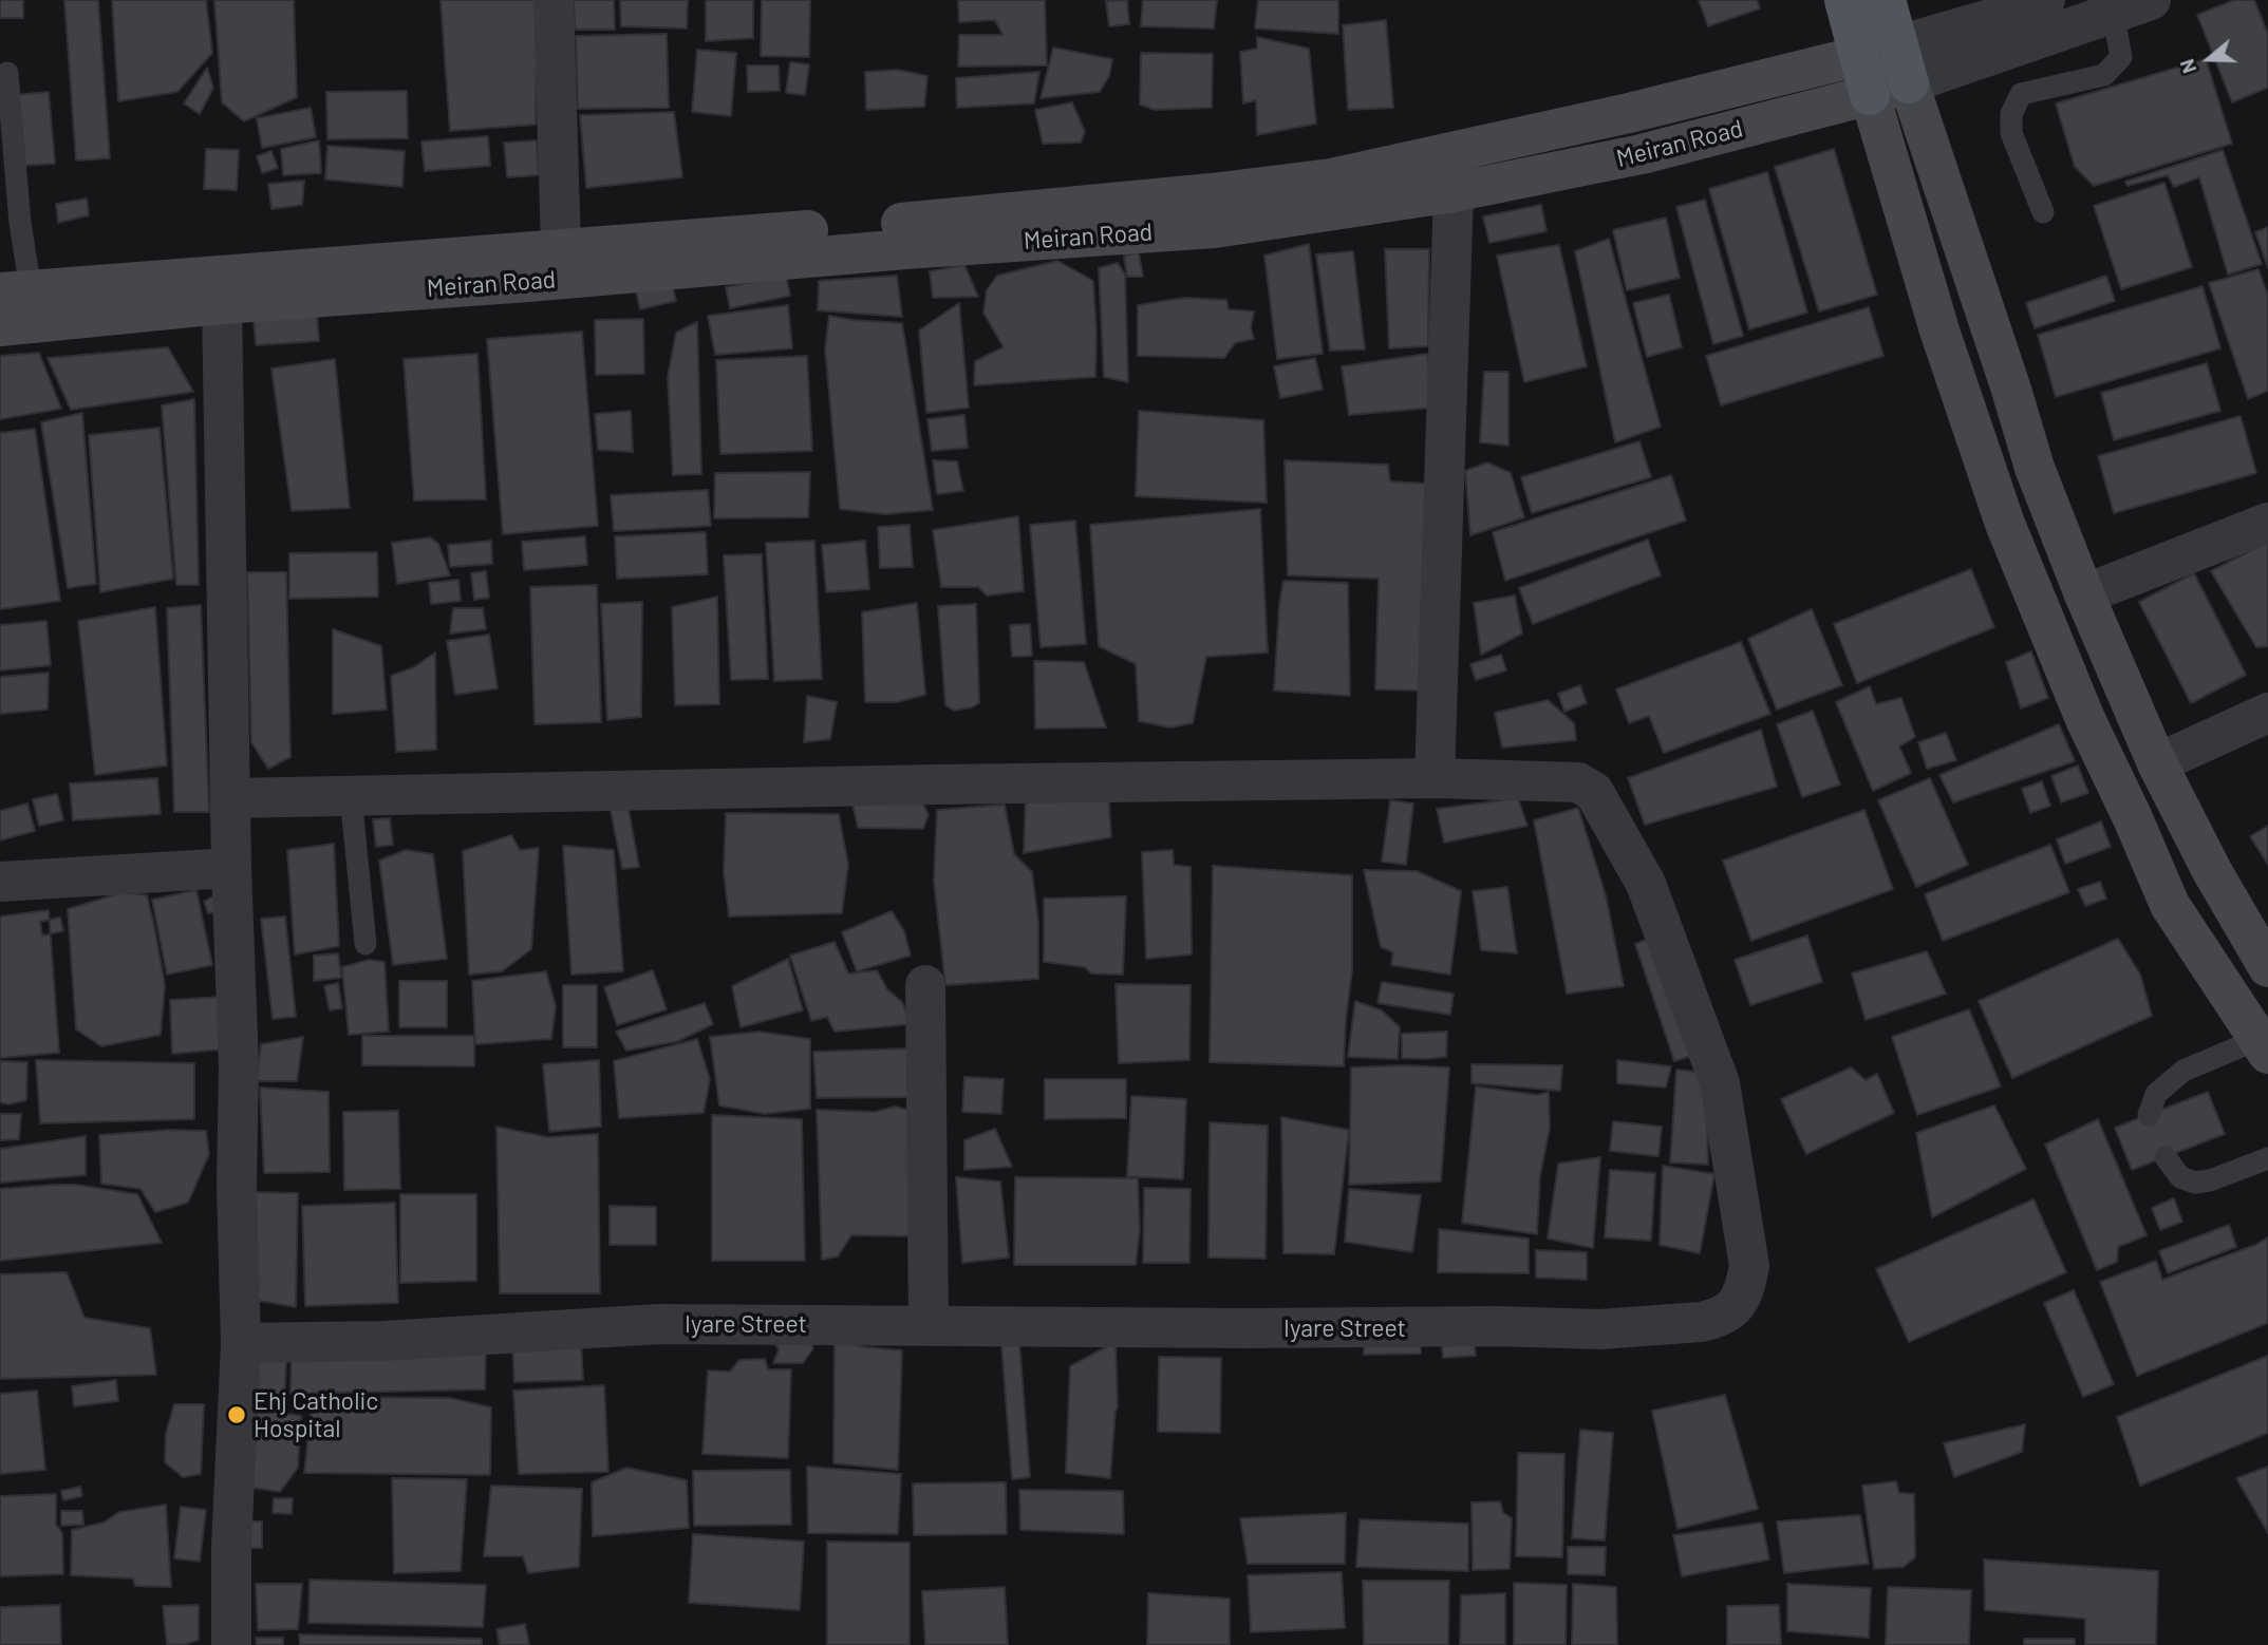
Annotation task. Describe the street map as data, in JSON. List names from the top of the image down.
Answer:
{
  "streets": {
    "main road": ["Meiran Road"],
    "street": ["Iyare Street"]
  },
  "places": ["Ehj Catholic Hospital"],
  "north": "left"
}
